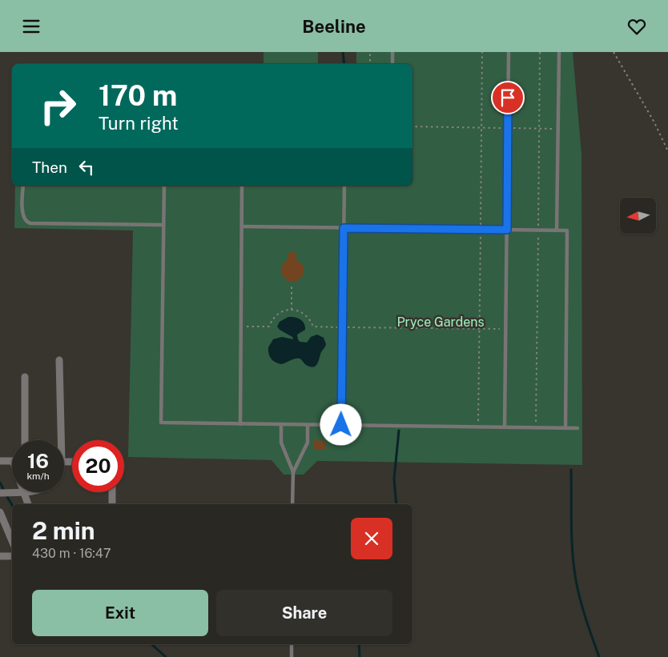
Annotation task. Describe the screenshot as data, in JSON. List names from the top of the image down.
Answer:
{
  "parks": ["Pryce Gardens"],
  "north": "left",
  "page": {
    "header": "Beeline",
    "turn": ["170 m", "Turn right"],
    "then": "Then",
    "speed": "16 km/h",
    "limit": "20",
    "heading": ["2 min", "430 m · 16:47"],
    "buttons": ["Exit", "Share"]
  }
}
